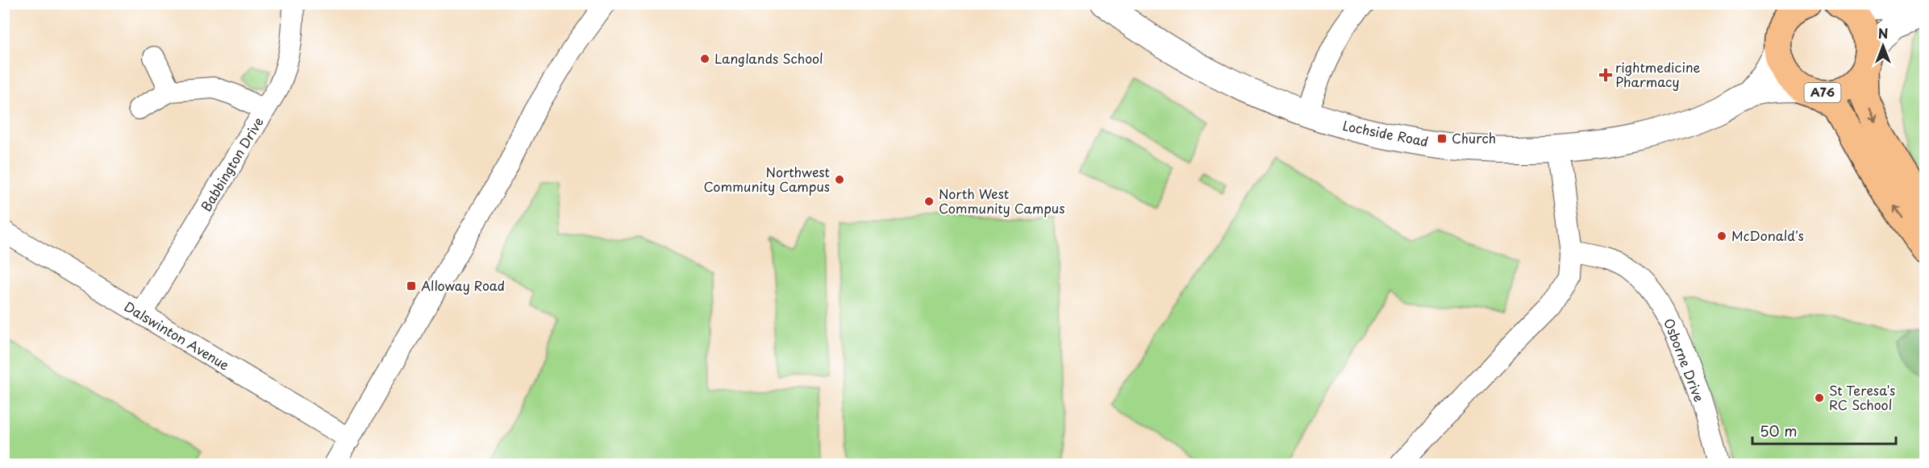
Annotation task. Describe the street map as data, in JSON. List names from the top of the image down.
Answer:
{
  "streets": {
    "highway": ["A76"],
    "street": [
      "Lochside Road",
      "Babbington Drive",
      "Dalswinton Avenue",
      "Osborne Drive"
    ]
  },
  "crossings": [
    ["A76", "Lochside Road"],
    ["Babbington Drive", "Dalswinton Avenue"]
  ],
  "places": {
    "other": [
      "Langlands School",
      "Northwest Community Campus",
      "North West Community Campus",
      "McDonald's",
      "St Teresa's RC School"
    ],
    "health": ["rightmedicine Pharmacy"],
    "transit": ["Church", "Alloway Road"]
  },
  "scale_bar": "50 m",
  "north": "top"
}
